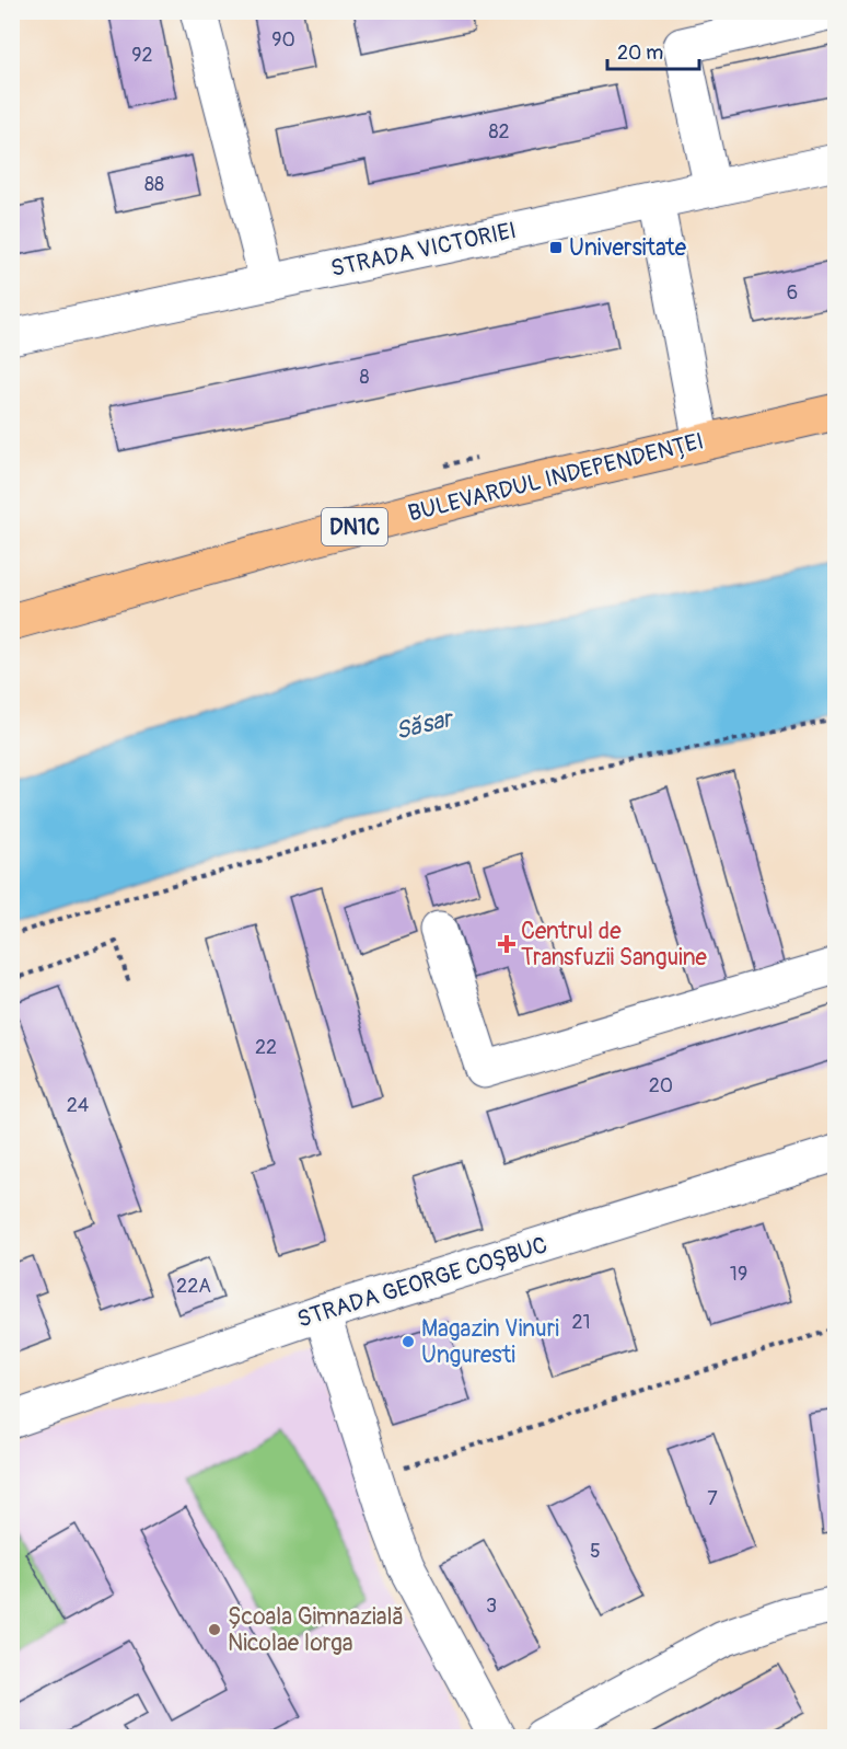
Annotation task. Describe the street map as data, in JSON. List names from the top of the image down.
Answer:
{
  "streets": {
    "main road": ["BULEVARDUL INDEPENDENȚEI", "DN1C"],
    "street": ["STRADA VICTORIEI", "STRADA GEORGE COȘBUC"]
  },
  "water": ["Săsar"],
  "places": {
    "transit": ["Universitate"],
    "health": ["Centrul de Transfuzii Sanguine"],
    "other": ["Magazin Vinuri Unguresti", "Școala Gimnazială Nicolae Iorga"]
  },
  "house_numbers": [
    "90",
    "92",
    "82",
    "88",
    "6",
    "8",
    "22",
    "20",
    "24",
    "19",
    "22A",
    "21",
    "7",
    "5",
    "3"
  ],
  "scale_bar": "20 m"
}
